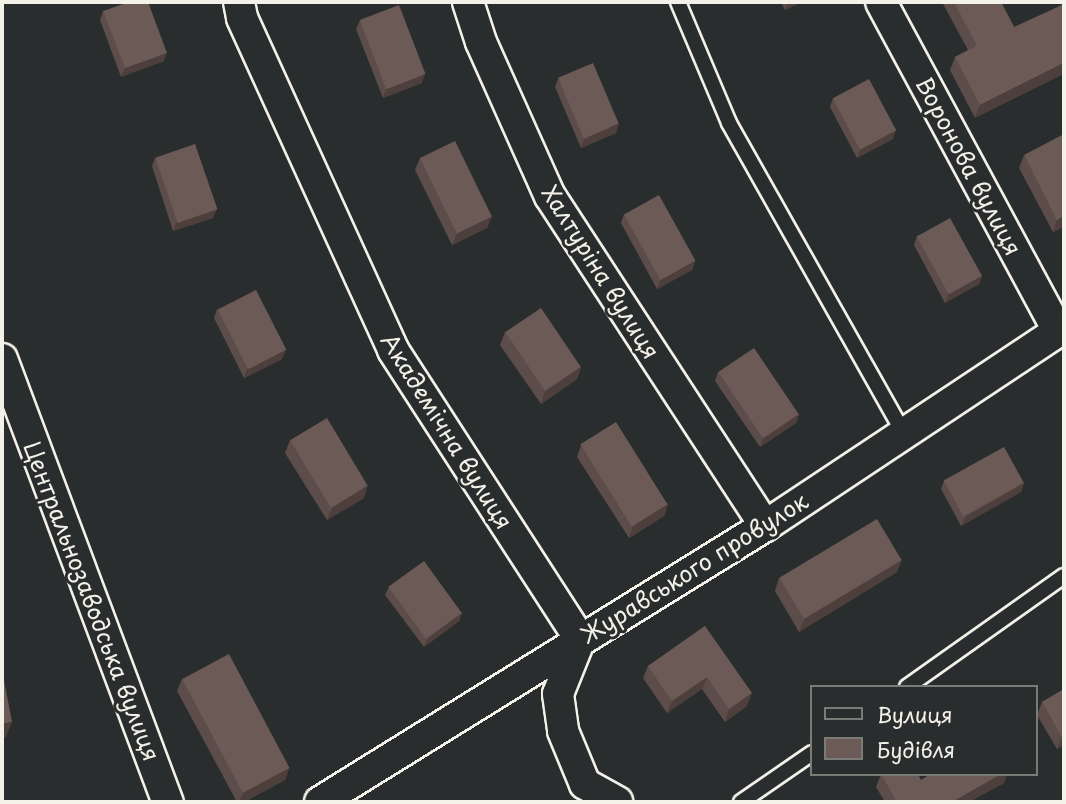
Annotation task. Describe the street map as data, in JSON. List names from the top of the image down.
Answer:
{
  "streets": {
    "street": [
      "Воронова вулиця",
      "Халтуріна вулиця",
      "Академічна вулиця",
      "Журавського провулок",
      "Центральнозаводська вулиця"
    ]
  },
  "crossings": [
    ["Воронова вулиця", "Журавського провулок"],
    ["Халтуріна вулиця", "Журавського провулок"],
    ["Академічна вулиця", "Журавського провулок"]
  ],
  "legend": ["Вулиця", "Будівля"]
}
